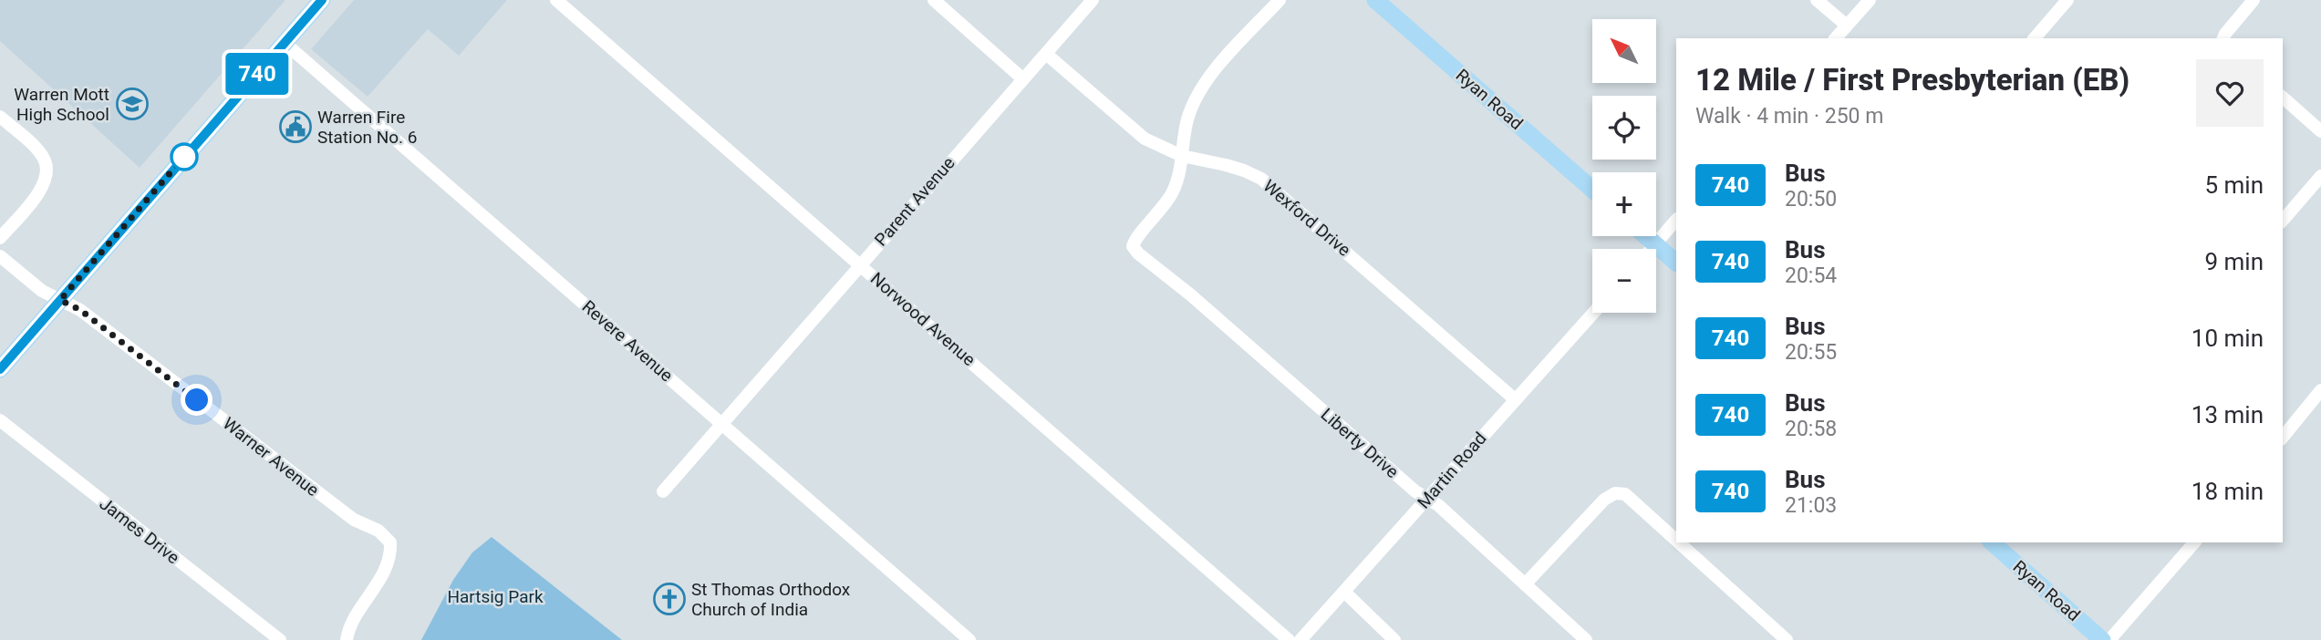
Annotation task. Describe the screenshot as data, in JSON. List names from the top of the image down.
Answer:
{
  "streets": {
    "main road": ["Ryan Road"],
    "street": [
      "Parent Avenue",
      "Wexford Drive",
      "Norwood Avenue",
      "Revere Avenue",
      "Liberty Drive",
      "Warner Avenue",
      "Martin Road",
      "James Drive"
    ]
  },
  "crossings": [
    ["Parent Avenue", "Wexford Drive"],
    ["Parent Avenue", "Norwood Avenue"],
    ["Parent Avenue", "Revere Avenue"],
    ["Wexford Drive", "Liberty Drive"],
    ["Wexford Drive", "Martin Road"],
    ["Liberty Drive", "Martin Road"]
  ],
  "parks": ["Hartsig Park"],
  "places": {
    "school or university": ["Warren Mott High School"],
    "public building": ["Warren Fire Station No. 6"],
    "church": ["St Thomas Orthodox Church of India"]
  },
  "lines": ["bus line 740"],
  "north": "top left",
  "page": {
    "on_map": "740",
    "map_buttons": ["+", "−"],
    "heading": ["12 Mile / First Presbyterian (EB)", "Walk · 4 min · 250 m"],
    "list": [
      {
        "mark": "740",
        "name": "Bus",
        "note": "20:50",
        "value": "5 min"
      },
      {
        "mark": "740",
        "name": "Bus",
        "note": "20:54",
        "value": "9 min"
      },
      {
        "mark": "740",
        "name": "Bus",
        "note": "20:55",
        "value": "10 min"
      },
      {
        "mark": "740",
        "name": "Bus",
        "note": "20:58",
        "value": "13 min"
      },
      {
        "mark": "740",
        "name": "Bus",
        "note": "21:03",
        "value": "18 min"
      }
    ]
  }
}
